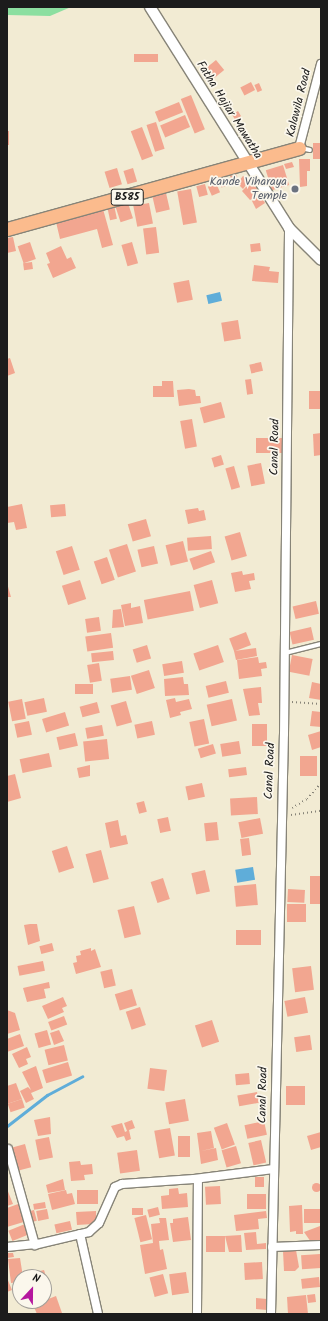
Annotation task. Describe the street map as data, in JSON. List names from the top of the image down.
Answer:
{
  "streets": {
    "main road": ["B585"],
    "street": ["Kalawila Road", "Fatha Hajiar Mawatha", "Canal Road"]
  },
  "crossings": [
    ["Kalawila Road", "B585"],
    ["Fatha Hajiar Mawatha", "B585"],
    ["Fatha Hajiar Mawatha", "Canal Road"]
  ],
  "places": ["Kande Viharaya Temple"],
  "north": "top"
}
